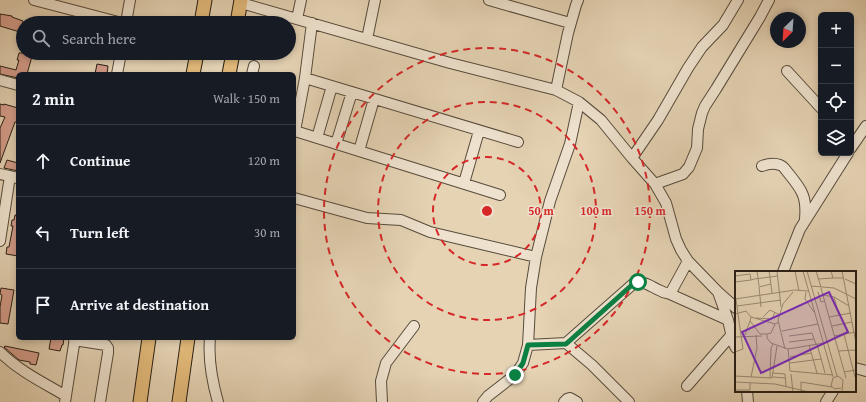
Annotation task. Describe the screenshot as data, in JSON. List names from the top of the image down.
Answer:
{
  "north": "bottom left",
  "page": {
    "map_buttons": ["+", "−"],
    "search": "Search here",
    "heading": ["2 min", "Walk · 150 m"],
    "list": [
      ["Continue", "120 m"],
      ["Turn left", "30 m"],
      "Arrive at destination"
    ]
  },
  "rings": ["50 m", "100 m", "150 m"]
}
